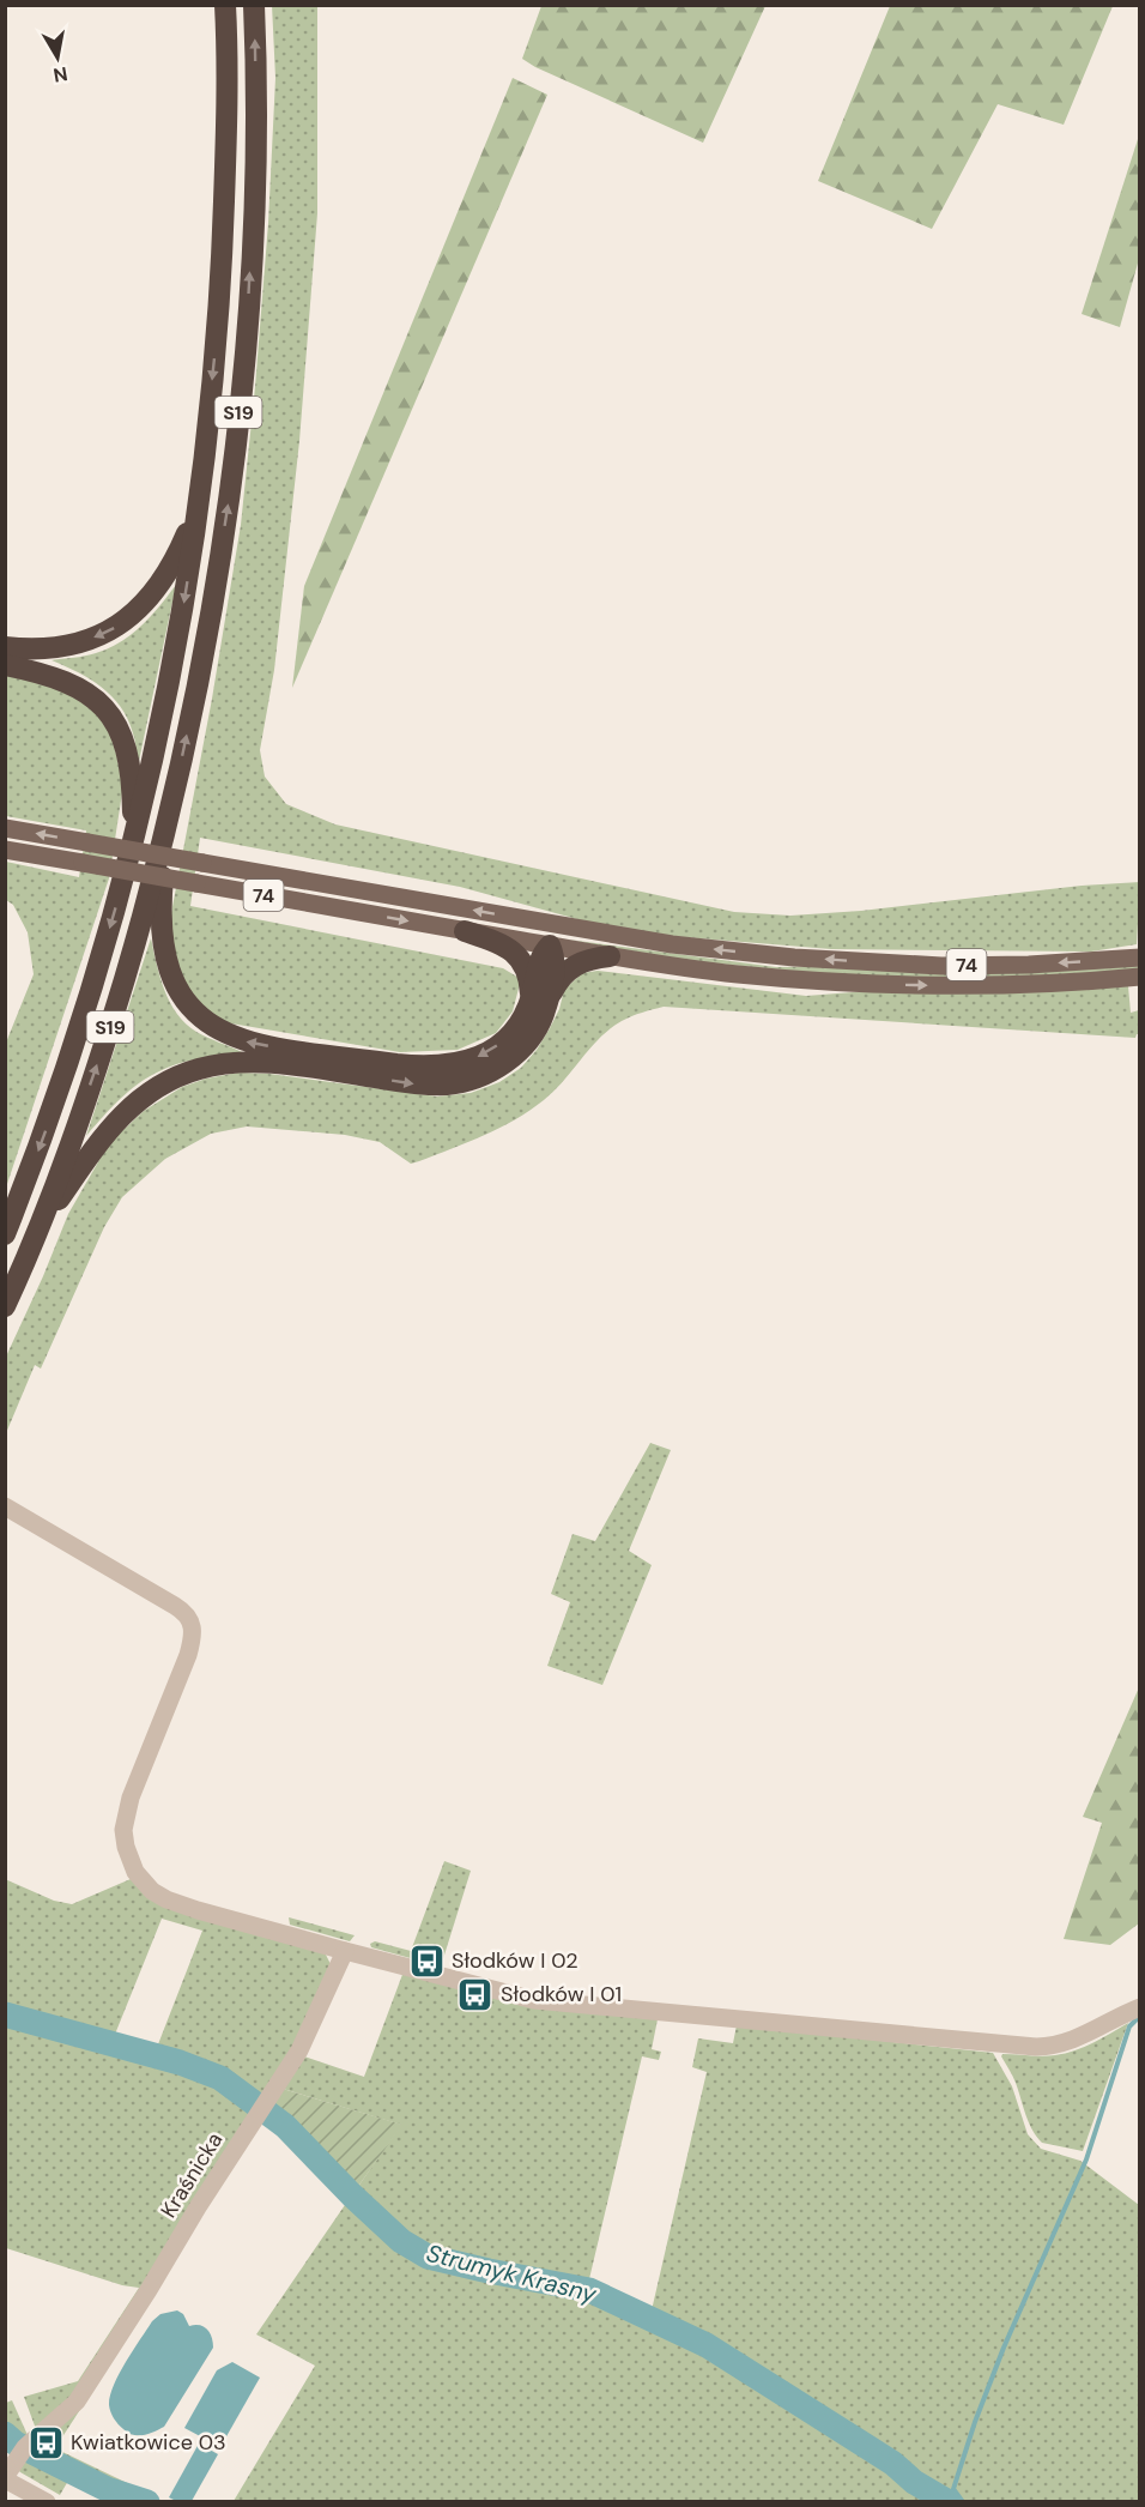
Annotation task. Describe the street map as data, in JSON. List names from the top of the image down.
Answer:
{
  "streets": {
    "highway": ["S19"],
    "main road": ["74"],
    "street": ["Kraśnicka"]
  },
  "water": ["Strumyk Krasny"],
  "places": {
    "bus stop": ["Słodków I 02", "Słodków I 01", "Kwiatkowice 03"]
  },
  "north": "bottom"
}
